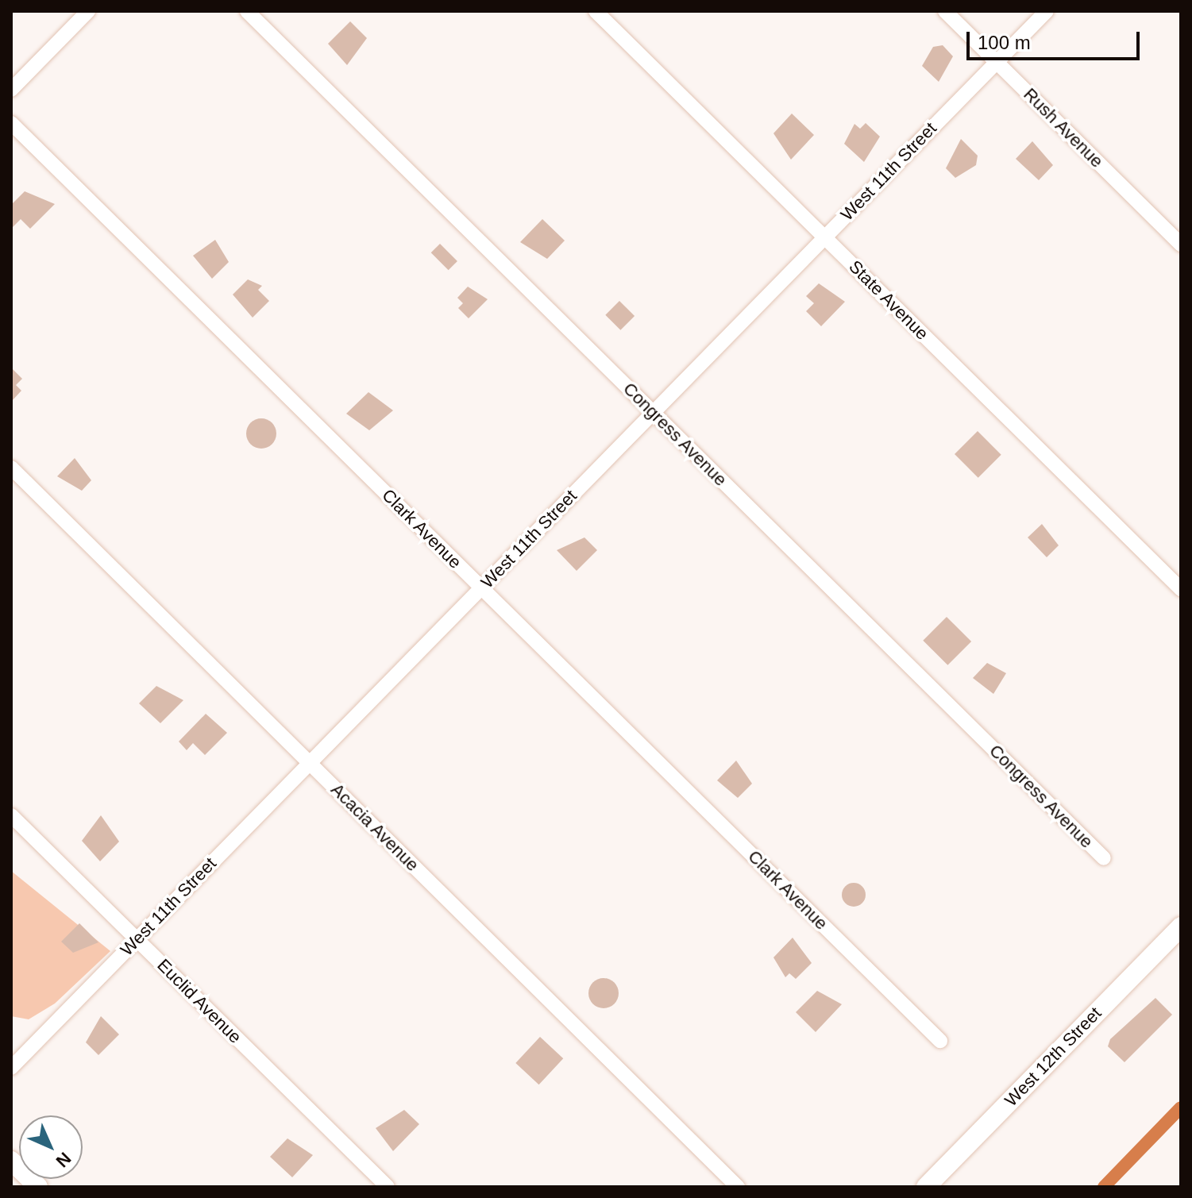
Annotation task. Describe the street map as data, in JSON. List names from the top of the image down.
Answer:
{
  "streets": {
    "street": [
      "Rush Avenue",
      "West 11th Street",
      "State Avenue",
      "Congress Avenue",
      "Clark Avenue",
      "Acacia Avenue",
      "Euclid Avenue",
      "West 12th Street"
    ]
  },
  "crossings": [
    ["Rush Avenue", "West 11th Street"],
    ["West 11th Street", "State Avenue"],
    ["West 11th Street", "Congress Avenue"],
    ["West 11th Street", "Clark Avenue"],
    ["West 11th Street", "Acacia Avenue"],
    ["West 11th Street", "Euclid Avenue"]
  ],
  "scale_bar": "100 m",
  "north": "bottom right"
}
